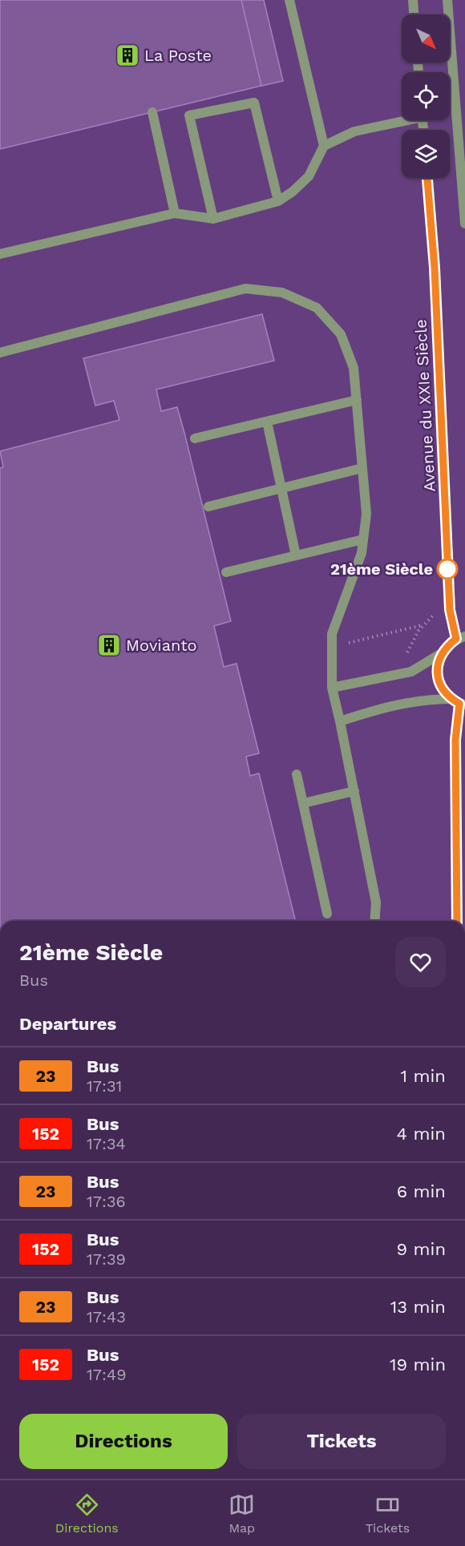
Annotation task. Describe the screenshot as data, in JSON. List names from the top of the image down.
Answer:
{
  "streets": {
    "street": ["Avenue du XXIe Siècle"]
  },
  "places": {
    "building": ["La Poste", "Movianto"],
    "other": ["21ème Siècle"]
  },
  "lines": ["bus line 23"],
  "north": "bottom right",
  "page": {
    "heading": [
      ["21ème Siècle", "Bus"],
      "Departures"
    ],
    "list": [
      {
        "mark": "23",
        "name": "Bus",
        "note": "17:31",
        "value": "1 min"
      },
      {
        "mark": "152",
        "name": "Bus",
        "note": "17:34",
        "value": "4 min"
      },
      {
        "mark": "23",
        "name": "Bus",
        "note": "17:36",
        "value": "6 min"
      },
      {
        "mark": "152",
        "name": "Bus",
        "note": "17:39",
        "value": "9 min"
      },
      {
        "mark": "23",
        "name": "Bus",
        "note": "17:43",
        "value": "13 min"
      },
      {
        "mark": "152",
        "name": "Bus",
        "note": "17:49",
        "value": "19 min"
      }
    ],
    "buttons": ["Directions", "Tickets"],
    "tabs": ["Directions", "Map", "Tickets"]
  }
}
